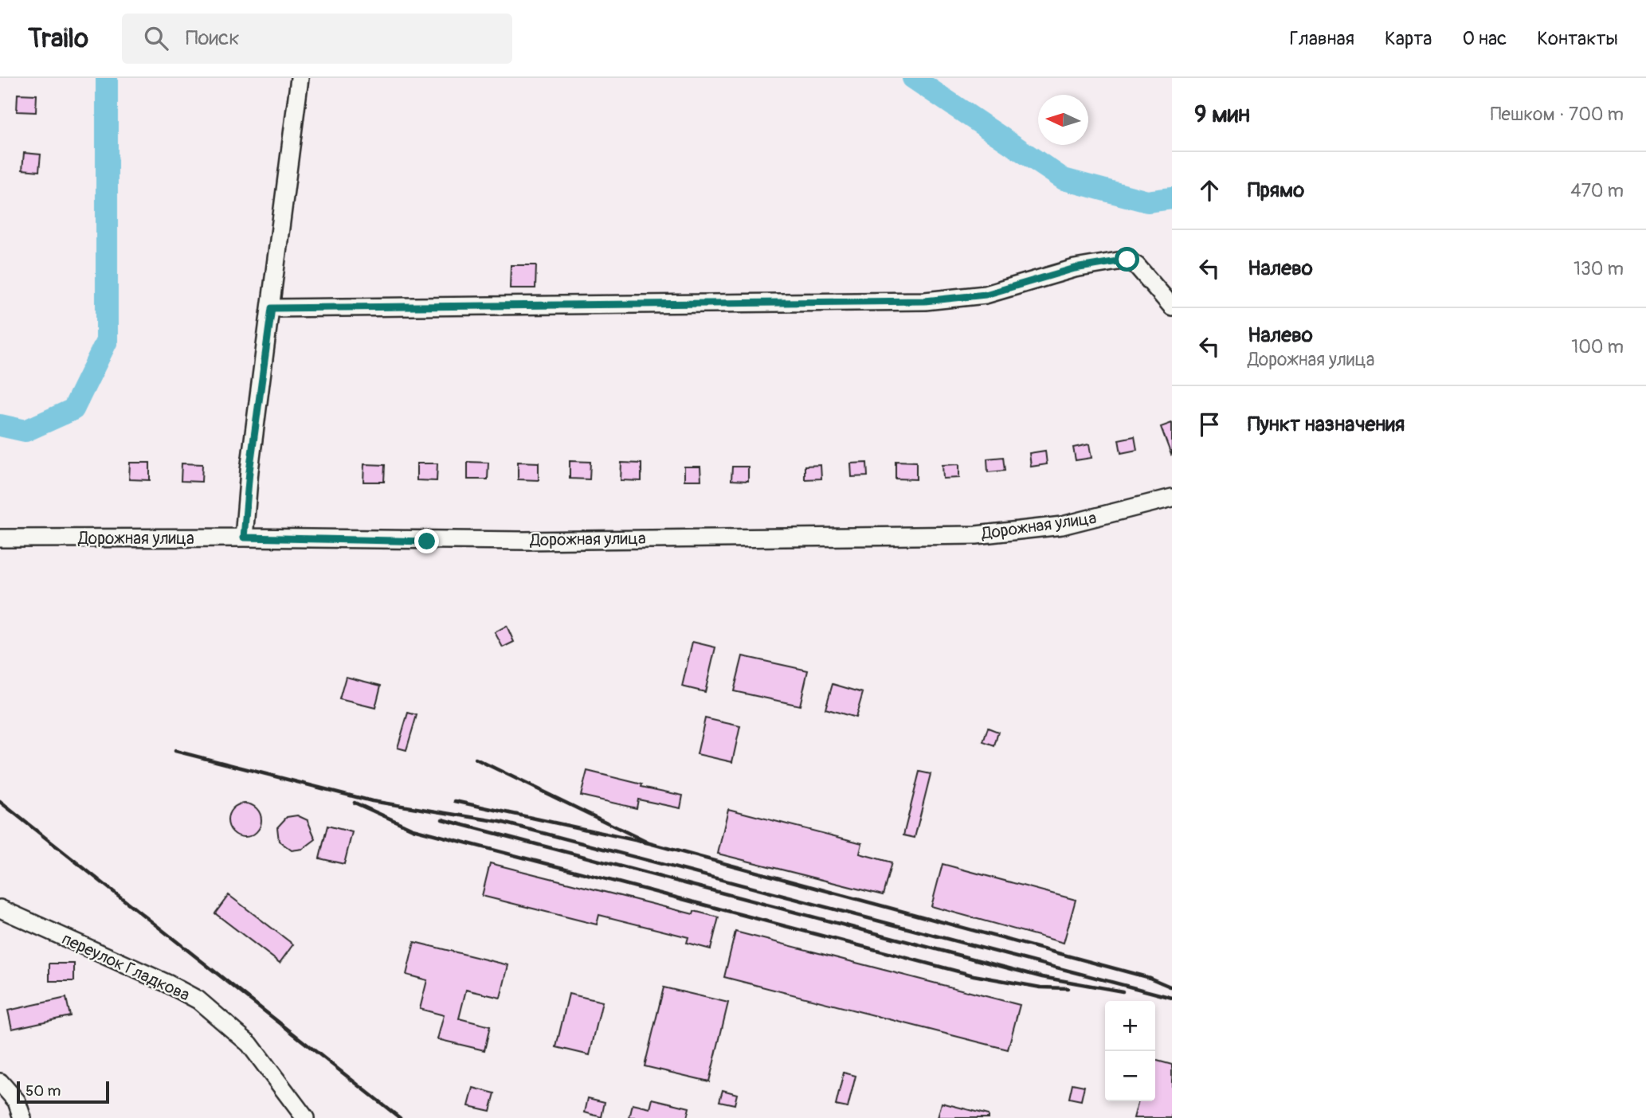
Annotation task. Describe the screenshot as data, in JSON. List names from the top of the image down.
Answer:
{
  "streets": {
    "street": ["Дорожная улица", "переулок Гладкова"]
  },
  "scale_bar": "50 m",
  "north": "left",
  "page": {
    "header": "Trailo",
    "search": "Поиск",
    "nav": [
      "Главная",
      "Карта",
      "О нас",
      "Контакты"
    ],
    "heading": ["9 мин", "Пешком · 700 m"],
    "list": [
      ["Прямо", "470 m"],
      ["Налево", "130 m"],
      ["Налево", "Дорожная улица", "100 m"],
      "Пункт назначения"
    ],
    "map_buttons": ["+", "−"],
    "scale": "50 m"
  }
}
